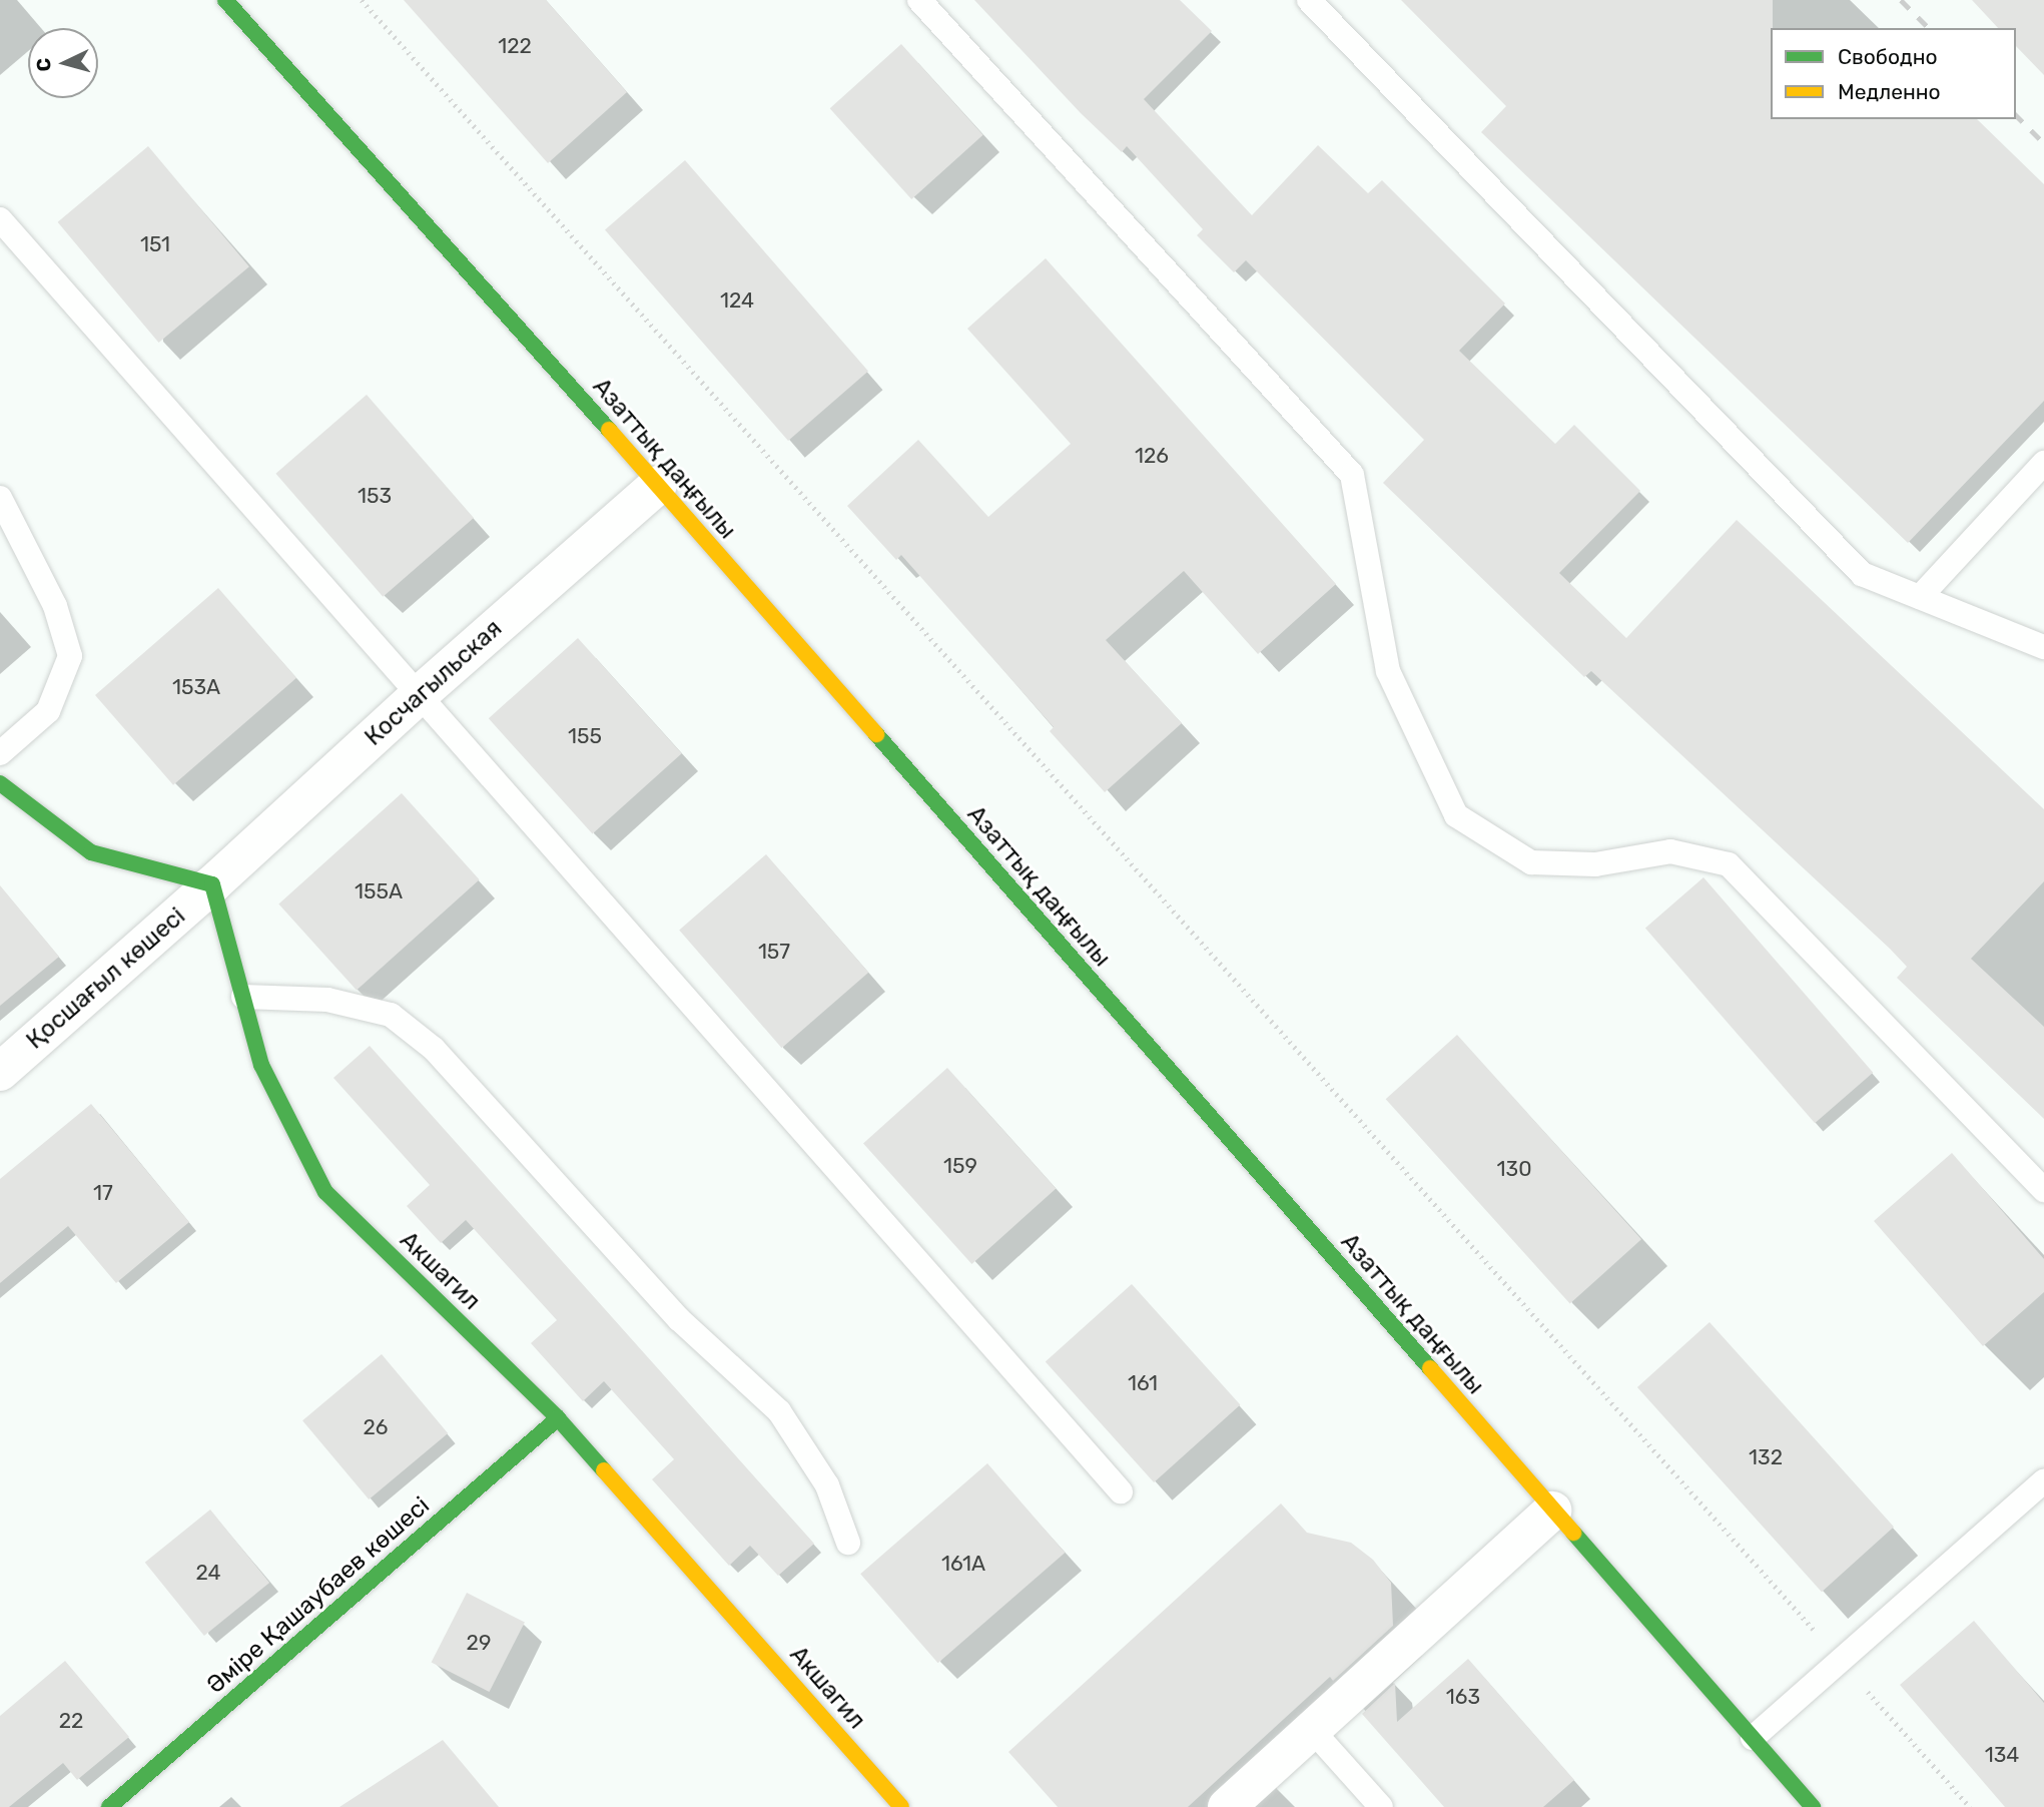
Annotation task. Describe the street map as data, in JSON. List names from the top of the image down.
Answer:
{
  "streets": {
    "main road": ["Азаттық даңғылы", "Акшагил", "Әміре Қашаубаев көшесі"],
    "street": ["Косчагыльская", "Қосшағыл көшесі"]
  },
  "crossings": [
    ["Азаттық даңғылы", "Косчагыльская"],
    ["Косчагыльская", "Қосшағыл көшесі"],
    ["Косчагыльская", "Акшагил"],
    ["Қосшағыл көшесі", "Акшагил"],
    ["Акшагил", "Әміре Қашаубаев көшесі"]
  ],
  "house_numbers": [
    "122",
    "151",
    "124",
    "126",
    "153",
    "153А",
    "155",
    "155А",
    "157",
    "159",
    "130",
    "17",
    "161",
    "26",
    "132",
    "161А",
    "24",
    "29",
    "163",
    "22",
    "134"
  ],
  "legend": ["Свободно", "Медленно"],
  "north": "left"
}
